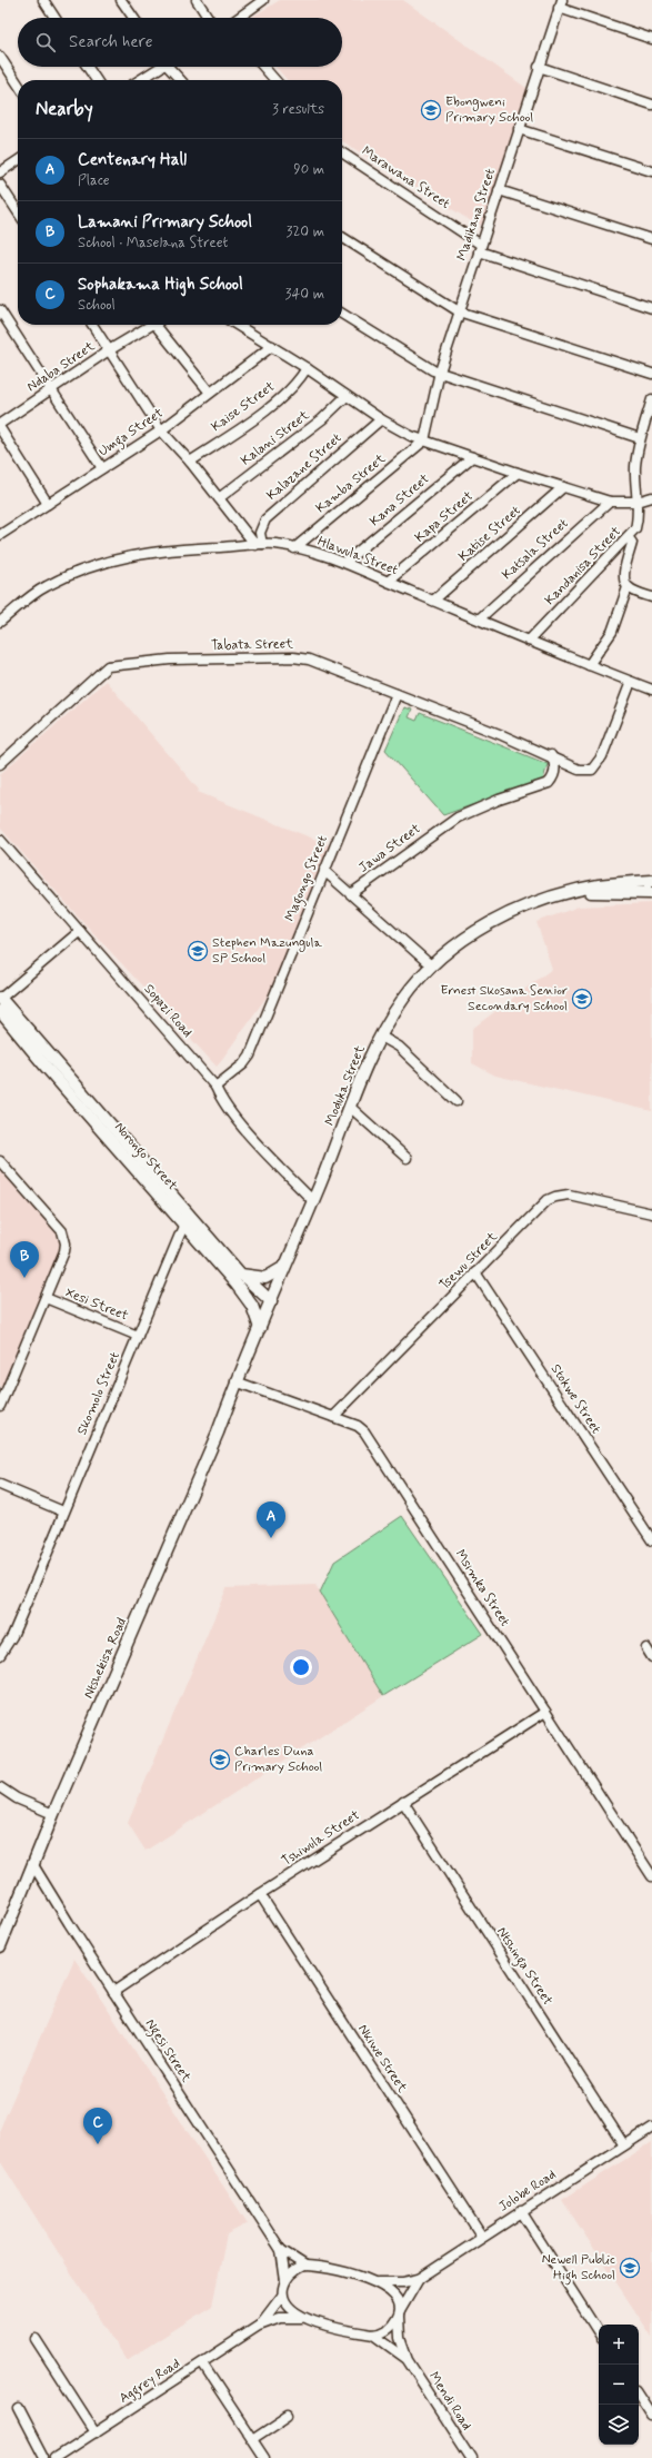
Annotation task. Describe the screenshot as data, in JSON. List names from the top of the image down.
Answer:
{
  "streets": {
    "street": [
      "Marawana Street",
      "Madikana Street",
      "Ndaba Street",
      "Kaise Street",
      "Umga Street",
      "Kalani Street",
      "Kalazane Street",
      "Kamba Street",
      "Kana Street",
      "Kapa Street",
      "Katise Street",
      "Katsala Street",
      "Hlawula Street",
      "Kandanisa Street",
      "Tabata Street",
      "Jawa Street",
      "Magongo Street",
      "Sopazi Road",
      "Moduka Street",
      "Norongo Street",
      "Tsewu Street",
      "Xesi Street",
      "Skomolo Street",
      "Stokwe Street",
      "Msimka Street",
      "Ntshekisa Road",
      "Tshiwula Street",
      "Ntshinga Street",
      "Ngesi Street",
      "Nkiwe Street",
      "Jolobe Road",
      "Aggrey Road",
      "Mendi Road"
    ]
  },
  "crossings": [
    ["Marawana Street", "Madikana Street"],
    ["Madikana Street", "Kamba Street"],
    ["Kalazane Street", "Hlawula Street"],
    ["Kamba Street", "Hlawula Street"],
    ["Kana Street", "Hlawula Street"],
    ["Kapa Street", "Hlawula Street"],
    ["Katise Street", "Hlawula Street"],
    ["Katsala Street", "Hlawula Street"],
    ["Hlawula Street", "Kandanisa Street"],
    ["Hlawula Street", "Tabata Street"],
    ["Tabata Street", "Jawa Street"],
    ["Tabata Street", "Magongo Street"],
    ["Magongo Street", "Sopazi Road"],
    ["Sopazi Road", "Moduka Street"],
    ["Moduka Street", "Norongo Street"],
    ["Moduka Street", "Msimka Street"],
    ["Moduka Street", "Ntshekisa Road"],
    ["Norongo Street", "Skomolo Street"],
    ["Tsewu Street", "Stokwe Street"],
    ["Tsewu Street", "Msimka Street"],
    ["Xesi Street", "Skomolo Street"],
    ["Msimka Street", "Ntshekisa Road"],
    ["Msimka Street", "Tshiwula Street"],
    ["Ntshekisa Road", "Ngesi Street"],
    ["Tshiwula Street", "Ntshinga Street"],
    ["Tshiwula Street", "Ngesi Street"],
    ["Tshiwula Street", "Nkiwe Street"],
    ["Ntshinga Street", "Jolobe Road"],
    ["Ngesi Street", "Aggrey Road"],
    ["Nkiwe Street", "Jolobe Road"],
    ["Jolobe Road", "Mendi Road"]
  ],
  "places": {
    "school or university": [
      "Ebongweni Primary School",
      "Stephen Mazungula SP School",
      "Ernest Skosana Senior Secondary School",
      "Charles Duna Primary School",
      "Newell Public High School"
    ]
  },
  "page": {
    "search": "Search here",
    "heading": ["Nearby", "3 results"],
    "list": [
      {
        "mark": "A",
        "name": "Centenary Hall",
        "note": "Place",
        "value": "90 m"
      },
      {
        "mark": "B",
        "name": "Lamani Primary School",
        "note": "School · Maselana Street",
        "value": "320 m"
      },
      {
        "mark": "C",
        "name": "Sophakama High School",
        "note": "School",
        "value": "340 m"
      }
    ],
    "pins": ["B", "A", "C"],
    "map_buttons": ["+", "−"]
  }
}
